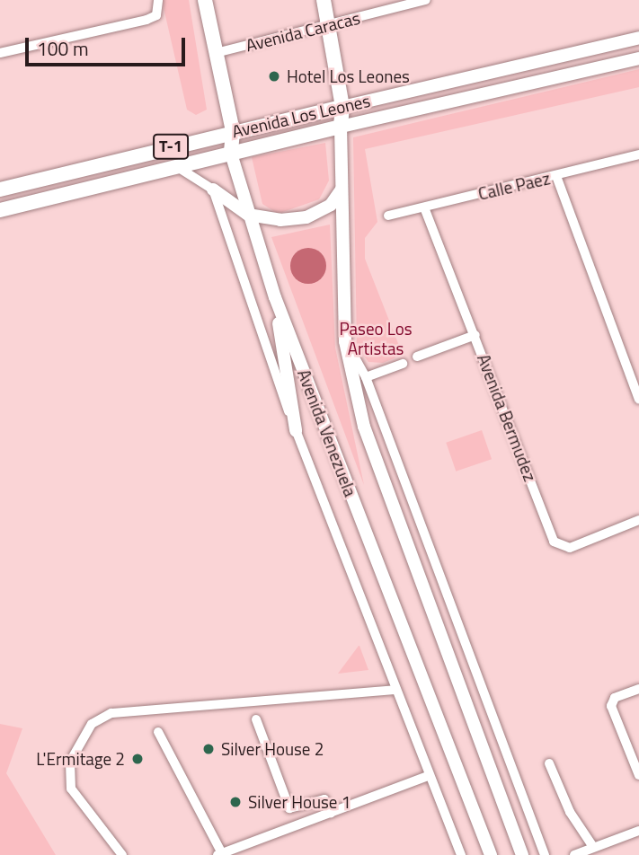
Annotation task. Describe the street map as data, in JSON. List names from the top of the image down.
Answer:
{
  "streets": {
    "main road": ["Avenida Los Leones", "T-1", "Avenida Venezuela"],
    "street": ["Avenida Caracas", "Calle Paez", "Avenida Bermudez"]
  },
  "crossings": [
    ["Avenida Caracas", "Avenida Venezuela"],
    ["Avenida Los Leones", "Avenida Venezuela"],
    ["Calle Paez", "Avenida Bermudez"]
  ],
  "parks": ["Paseo Los Artistas"],
  "places": [
    "Hotel Los Leones",
    "Silver House 2",
    "L'Ermitage 2",
    "Silver House 1"
  ],
  "scale_bar": "100 m"
}
